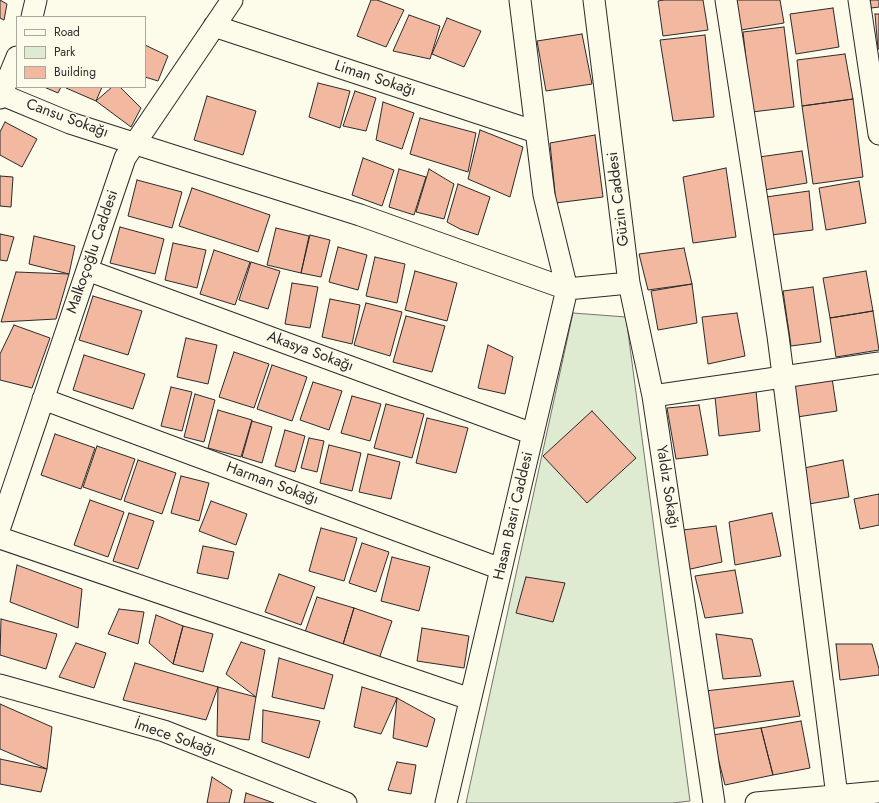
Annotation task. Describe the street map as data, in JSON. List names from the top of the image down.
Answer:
{
  "streets": {
    "street": [
      "Liman Sokağı",
      "Cansu Sokağı",
      "Güzin Caddesi",
      "Malkoçoğlu Caddesi",
      "Akasya Sokağı",
      "Harman Sokağı",
      "Yaldız Sokağı",
      "Hasan Basri Caddesi",
      "İmece Sokağı"
    ]
  },
  "crossings": [
    ["Liman Sokağı", "Malkoçoğlu Caddesi"],
    ["Cansu Sokağı", "Malkoçoğlu Caddesi"],
    ["Cansu Sokağı", "Hasan Basri Caddesi"],
    ["Güzin Caddesi", "Yaldız Sokağı"],
    ["Malkoçoğlu Caddesi", "Akasya Sokağı"],
    ["Malkoçoğlu Caddesi", "Harman Sokağı"],
    ["Akasya Sokağı", "Hasan Basri Caddesi"],
    ["Harman Sokağı", "Hasan Basri Caddesi"]
  ],
  "legend": ["Road", "Park", "Building"]
}
